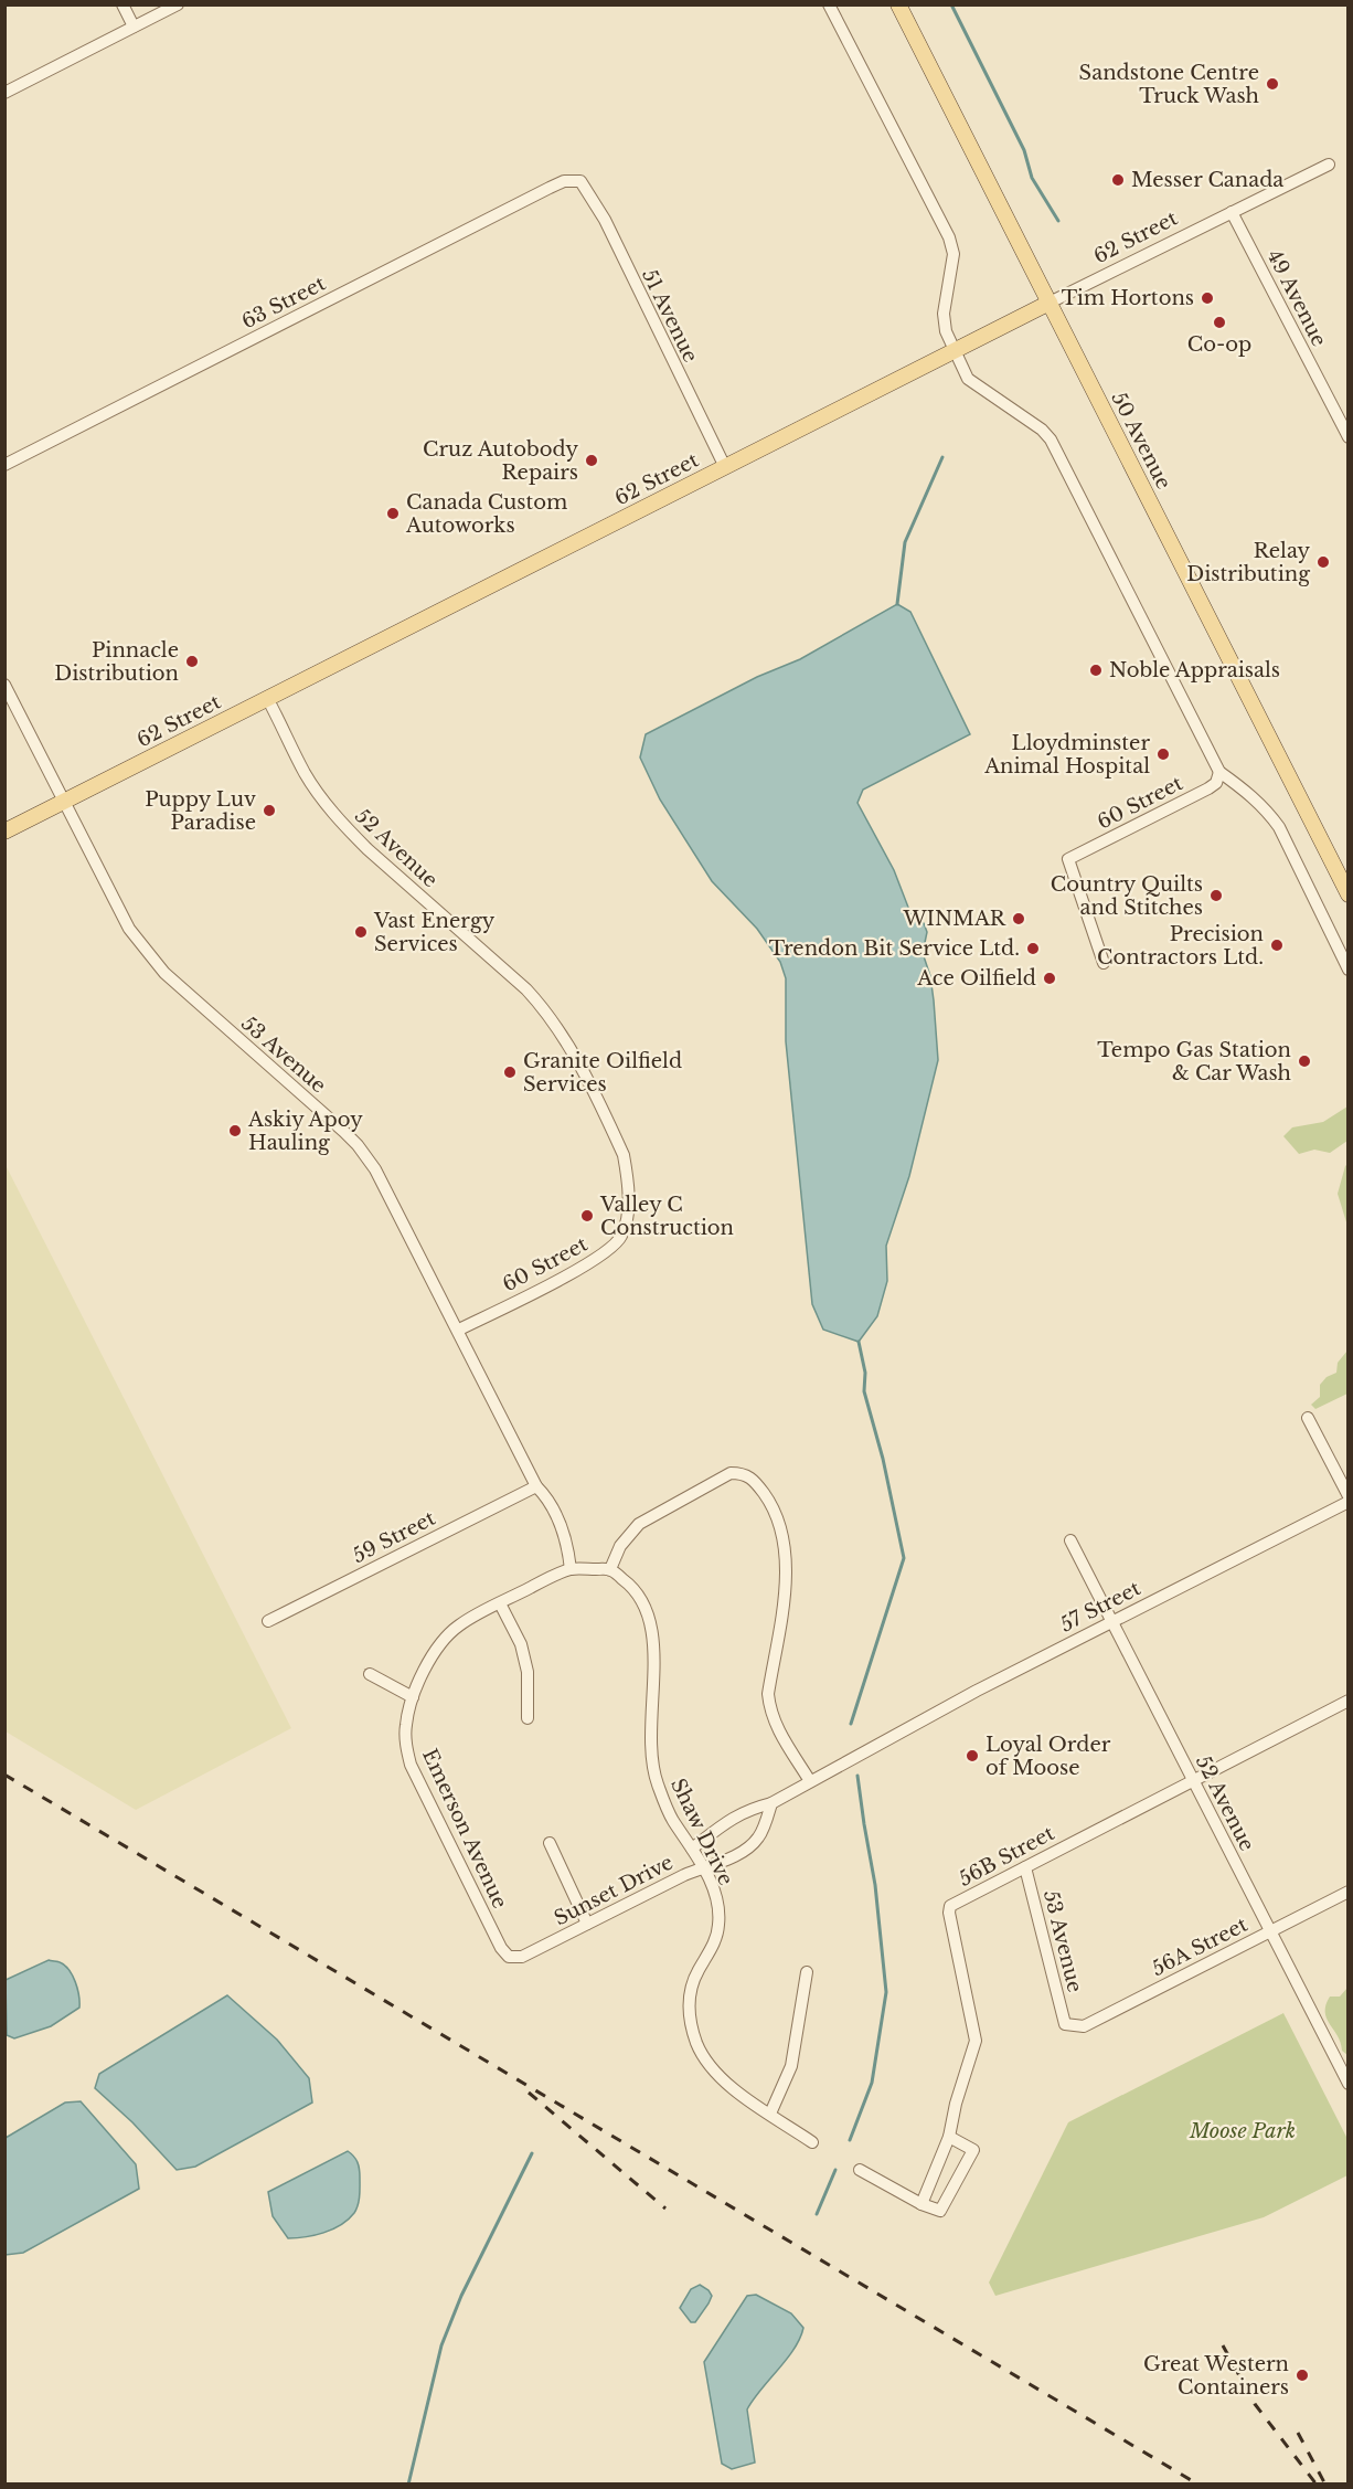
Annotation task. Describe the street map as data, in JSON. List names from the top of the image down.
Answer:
{
  "streets": {
    "main road": ["62 Street", "50 Avenue"],
    "street": [
      "49 Avenue",
      "63 Street",
      "51 Avenue",
      "60 Street",
      "52 Avenue",
      "53 Avenue",
      "59 Street",
      "57 Street",
      "Emerson Avenue",
      "Shaw Drive",
      "56B Street",
      "Sunset Drive",
      "56A Street"
    ]
  },
  "crossings": [
    ["62 Street", "49 Avenue"],
    ["62 Street", "51 Avenue"],
    ["62 Street", "50 Avenue"],
    ["62 Street", "52 Avenue"],
    ["62 Street", "53 Avenue"],
    ["63 Street", "51 Avenue"],
    ["60 Street", "52 Avenue"],
    ["60 Street", "53 Avenue"],
    ["52 Avenue", "57 Street"],
    ["52 Avenue", "56B Street"],
    ["52 Avenue", "56A Street"],
    ["53 Avenue", "59 Street"],
    ["53 Avenue", "Emerson Avenue"],
    ["53 Avenue", "56B Street"],
    ["53 Avenue", "56A Street"],
    ["57 Street", "Sunset Drive"],
    ["Emerson Avenue", "Sunset Drive"],
    ["Shaw Drive", "Sunset Drive"]
  ],
  "parks": ["Moose Park"],
  "places": [
    "Sandstone Centre Truck Wash",
    "Messer Canada",
    "Tim Hortons",
    "Co-op",
    "Cruz Autobody Repairs",
    "Canada Custom Autoworks",
    "Relay Distributing",
    "Pinnacle Distribution",
    "Noble Appraisals",
    "Lloydminster Animal Hospital",
    "Puppy Luv Paradise",
    "Country Quilts and Stitches",
    "WINMAR",
    "Vast Energy Services",
    "Precision Contractors Ltd.",
    "Trendon Bit Service Ltd.",
    "Ace Oilfield",
    "Tempo Gas Station & Car Wash",
    "Granite Oilfield Services",
    "Askiy Apoy Hauling",
    "Valley C Construction",
    "Loyal Order of Moose",
    "Great Western Containers"
  ]
}
